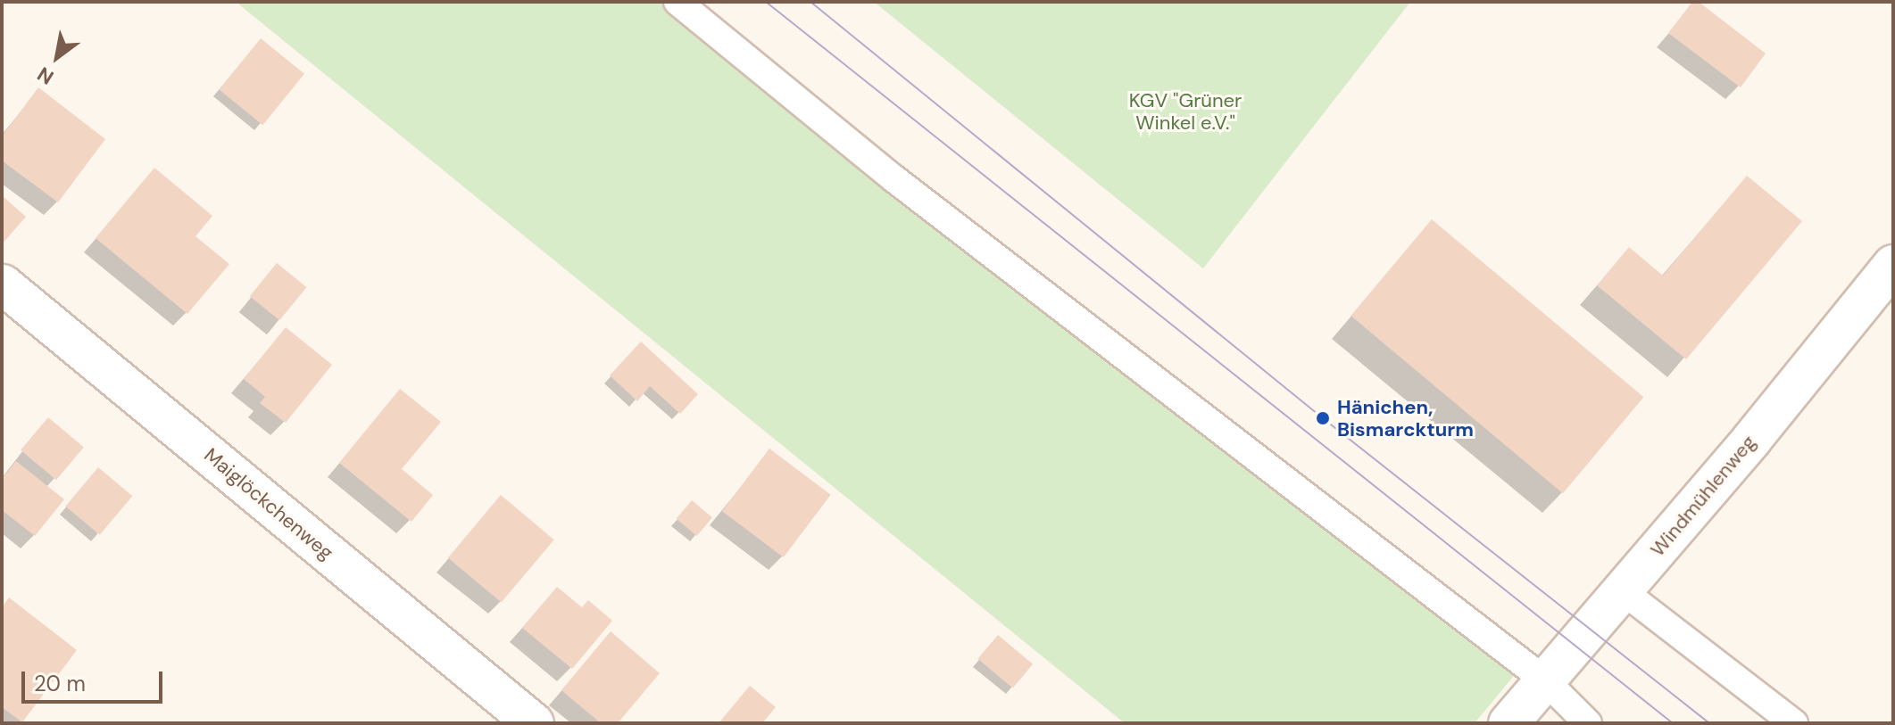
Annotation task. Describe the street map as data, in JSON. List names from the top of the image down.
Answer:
{
  "streets": {
    "street": ["Windmühlenweg", "Maiglöckchenweg"]
  },
  "parks": ["KGV \"Grüner Winkel e.V.\""],
  "places": ["Hänichen, Bismarckturm"],
  "scale_bar": "20 m",
  "north": "bottom left"
}
